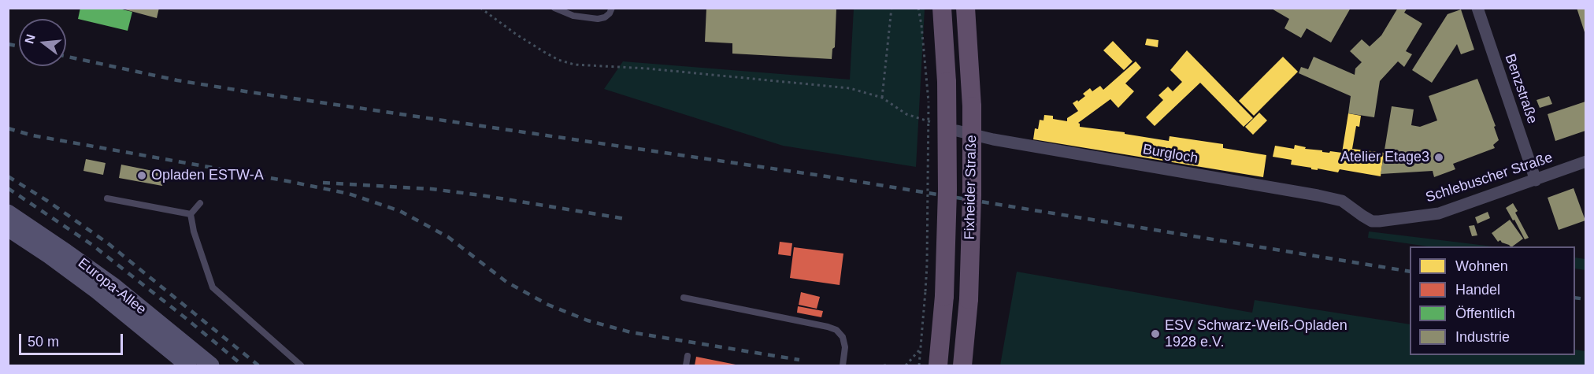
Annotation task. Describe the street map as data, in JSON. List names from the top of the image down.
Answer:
{
  "streets": {
    "highway": ["Fixheider Straße"],
    "main road": ["Europa-Allee"],
    "street": ["Benzstraße", "Burgloch", "Schlebuscher Straße"]
  },
  "crossings": [
    ["Benzstraße", "Schlebuscher Straße"],
    ["Burgloch", "Schlebuscher Straße"]
  ],
  "places": ["Atelier Etage3", "Opladen ESTW-A", "ESV Schwarz-Weiß-Opladen 1928 e.V."],
  "legend": [
    "Wohnen",
    "Handel",
    "Öffentlich",
    "Industrie"
  ],
  "scale_bar": "50 m",
  "north": "left"
}
